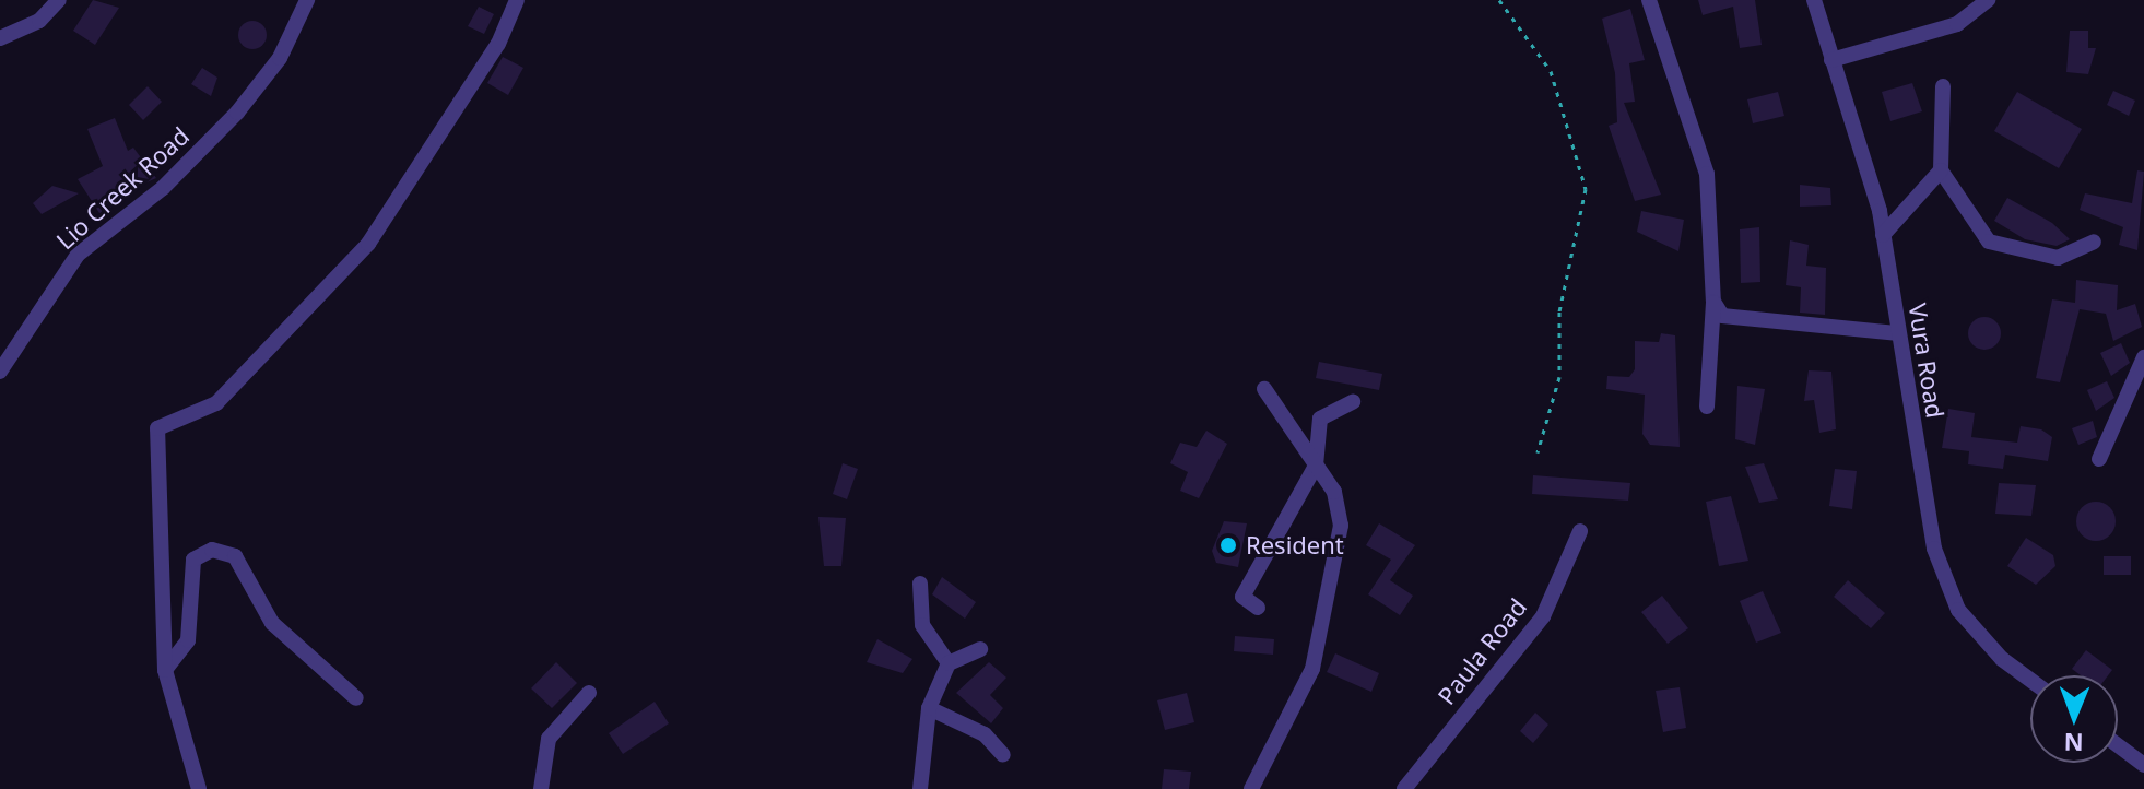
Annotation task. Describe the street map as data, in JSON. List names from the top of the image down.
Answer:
{
  "streets": {
    "street": ["Lio Creek Road", "Vura Road", "Paula Road"]
  },
  "places": ["Resident"],
  "north": "bottom"
}
